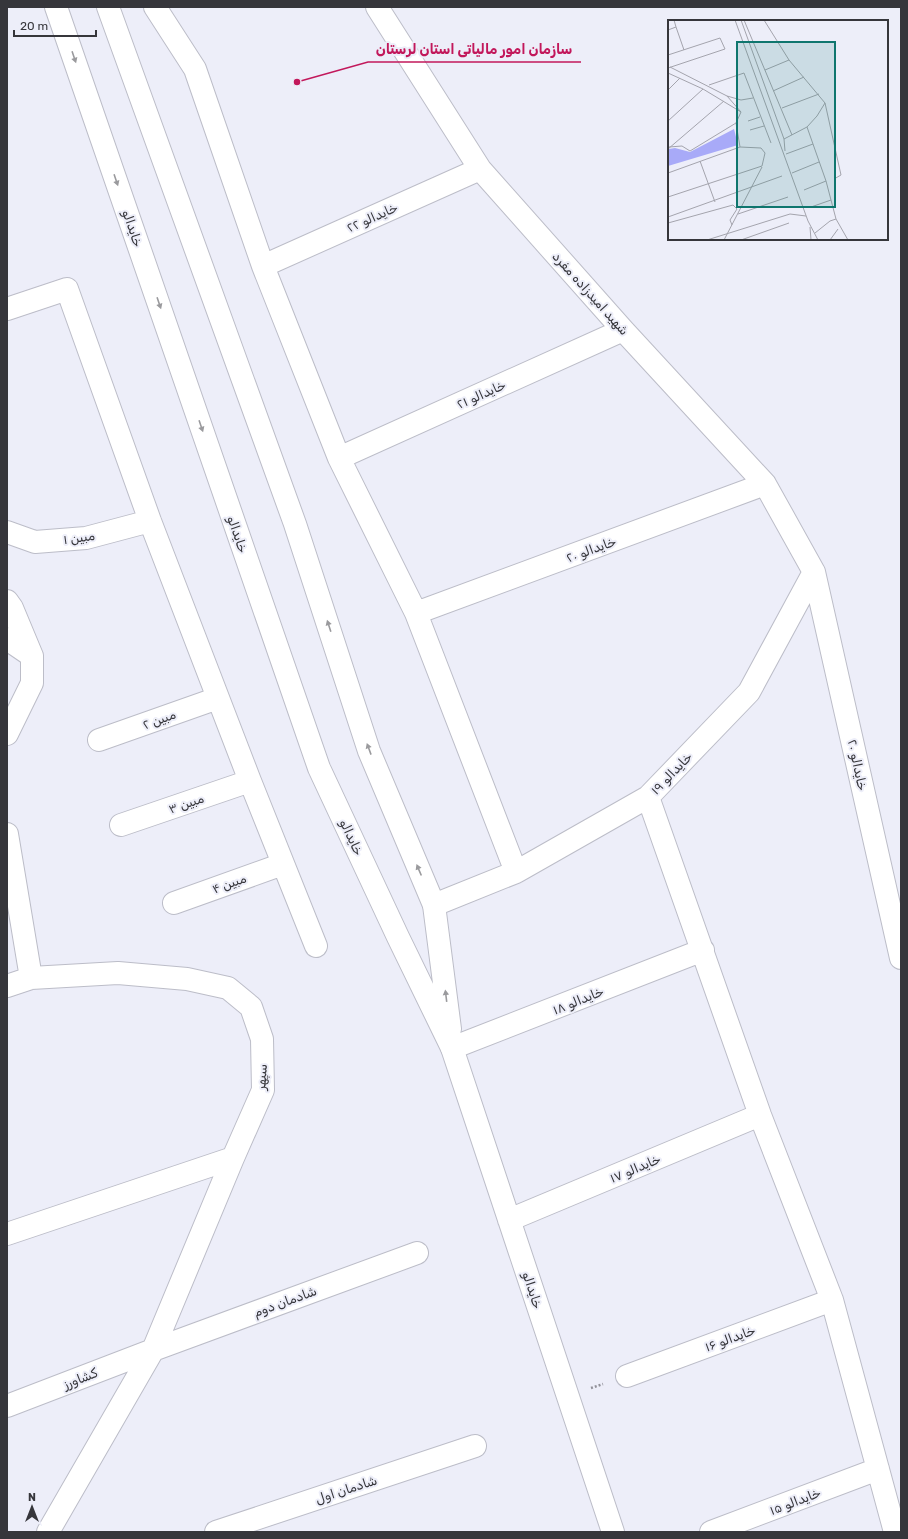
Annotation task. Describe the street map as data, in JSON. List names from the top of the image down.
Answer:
{
  "streets": {
    "street": [
      "خایدالو ۲۲",
      "خایدالو",
      "شهید امیدزاده مفرد",
      "خایدالو ۲۱",
      "مبین ۱",
      "خایدالو ۲۰",
      "مبین ۲",
      "خایدالو ۱۹",
      "مبین ۳",
      "مبین ۴",
      "خایدالو ۱۸",
      "سپهر",
      "خایدالو ۱۷",
      "شادمان دوم",
      "خایدالو ۱۶",
      "کشاورز",
      "شادمان اول",
      "خایدالو ۱۵"
    ]
  },
  "crossings": [
    ["خایدالو ۲۲", "شهید امیدزاده مفرد"],
    ["خایدالو", "خایدالو ۱۹"],
    ["خایدالو", "خایدالو ۱۸"],
    ["خایدالو", "خایدالو ۱۷"],
    ["شهید امیدزاده مفرد", "خایدالو ۲۱"],
    ["شهید امیدزاده مفرد", "خایدالو ۲۰"],
    ["شهید امیدزاده مفرد", "خایدالو ۱۹"],
    ["خایدالو ۲۰", "خایدالو ۱۹"],
    ["سپهر", "شادمان دوم"],
    ["سپهر", "کشاورز"],
    ["شادمان دوم", "کشاورز"]
  ],
  "places": ["سازمان امور مالیاتی استان لرستان"],
  "scale_bar": "20 m",
  "north": "top"
}
